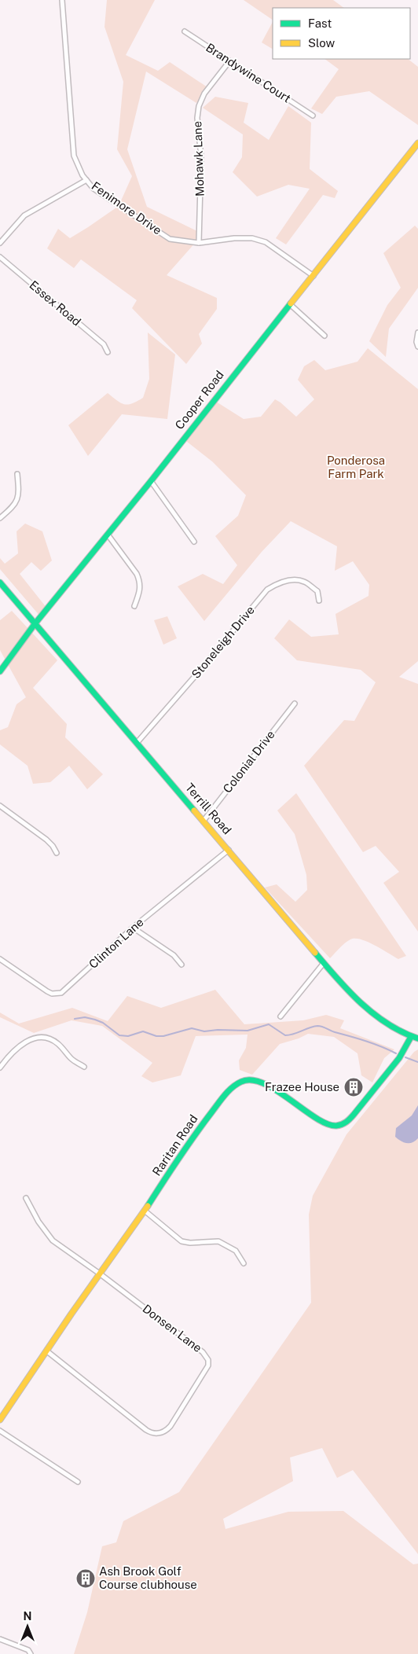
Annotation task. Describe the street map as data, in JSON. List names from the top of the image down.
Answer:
{
  "streets": {
    "street": [
      "Brandywine Court",
      "Mohawk Lane",
      "Fenimore Drive",
      "Essex Road",
      "Cooper Road",
      "Stoneleigh Drive",
      "Colonial Drive",
      "Terrill Road",
      "Clinton Lane",
      "Raritan Road",
      "Donsen Lane"
    ]
  },
  "crossings": [
    ["Brandywine Court", "Mohawk Lane"],
    ["Mohawk Lane", "Fenimore Drive"],
    ["Fenimore Drive", "Cooper Road"],
    ["Cooper Road", "Terrill Road"],
    ["Stoneleigh Drive", "Terrill Road"],
    ["Colonial Drive", "Terrill Road"],
    ["Terrill Road", "Clinton Lane"],
    ["Terrill Road", "Raritan Road"],
    ["Raritan Road", "Donsen Lane"]
  ],
  "parks": ["Ponderosa Farm Park"],
  "places": {
    "building": ["Frazee House", "Ash Brook Golf Course clubhouse"]
  },
  "legend": ["Fast", "Slow"],
  "north": "top"
}
